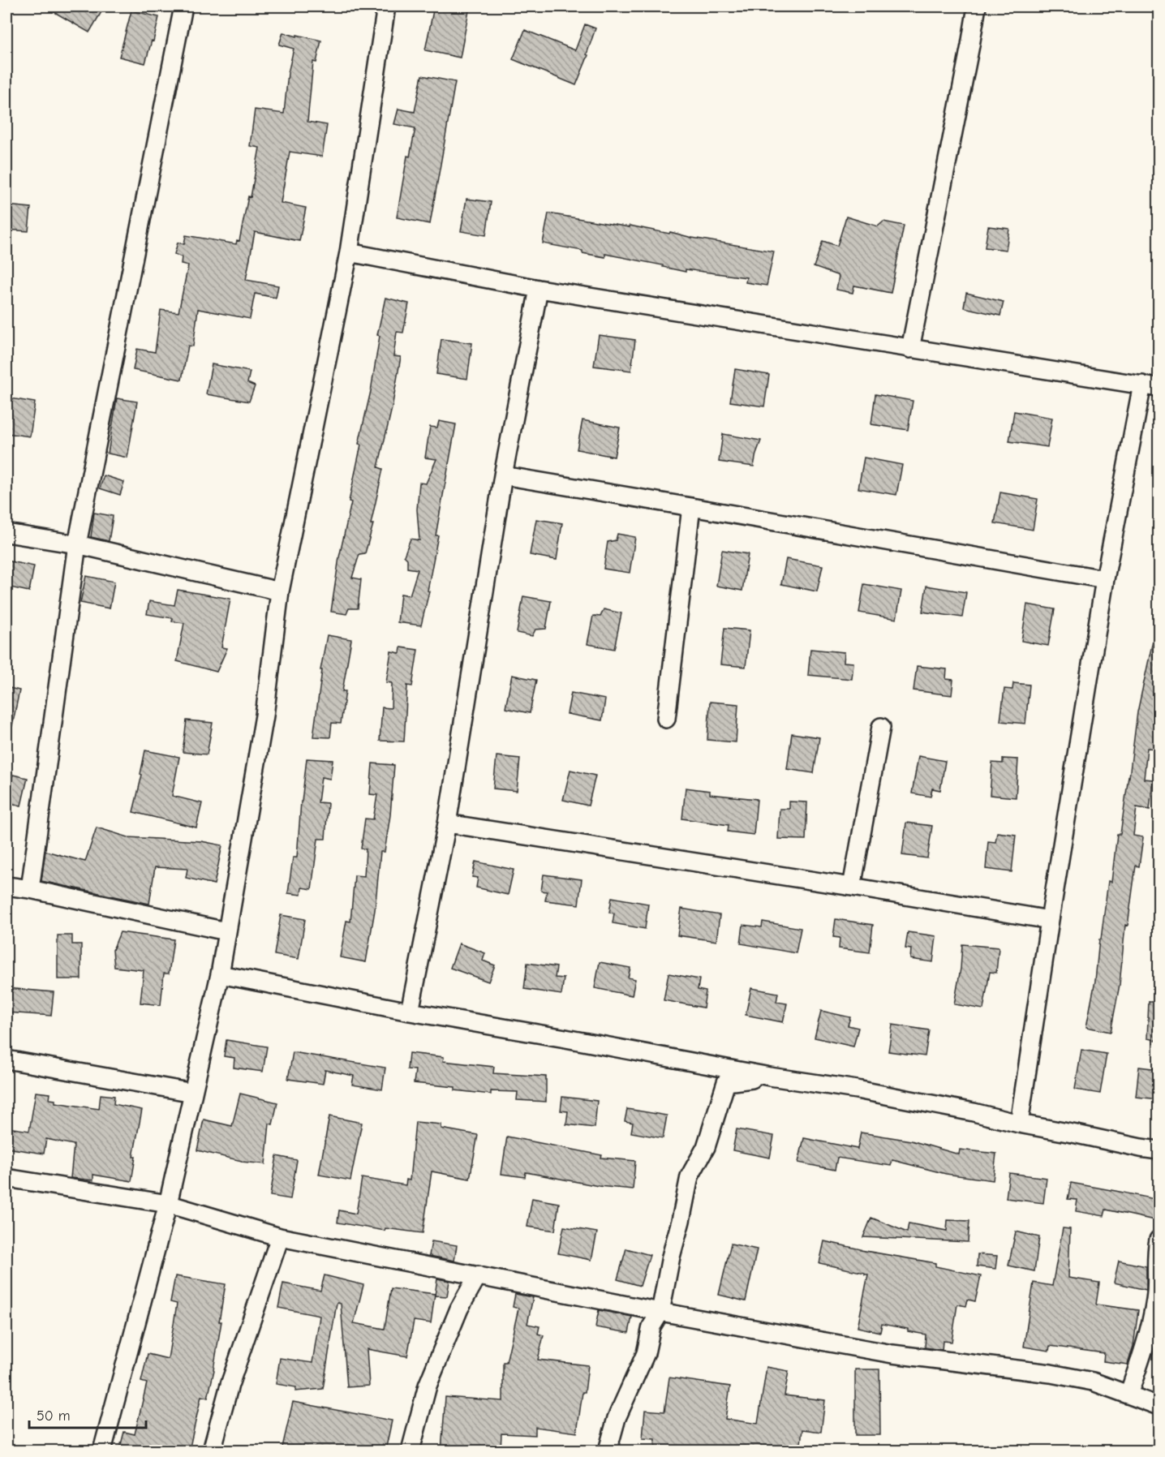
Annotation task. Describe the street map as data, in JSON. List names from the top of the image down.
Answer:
{
  "scale_bar": "50 m"
}
